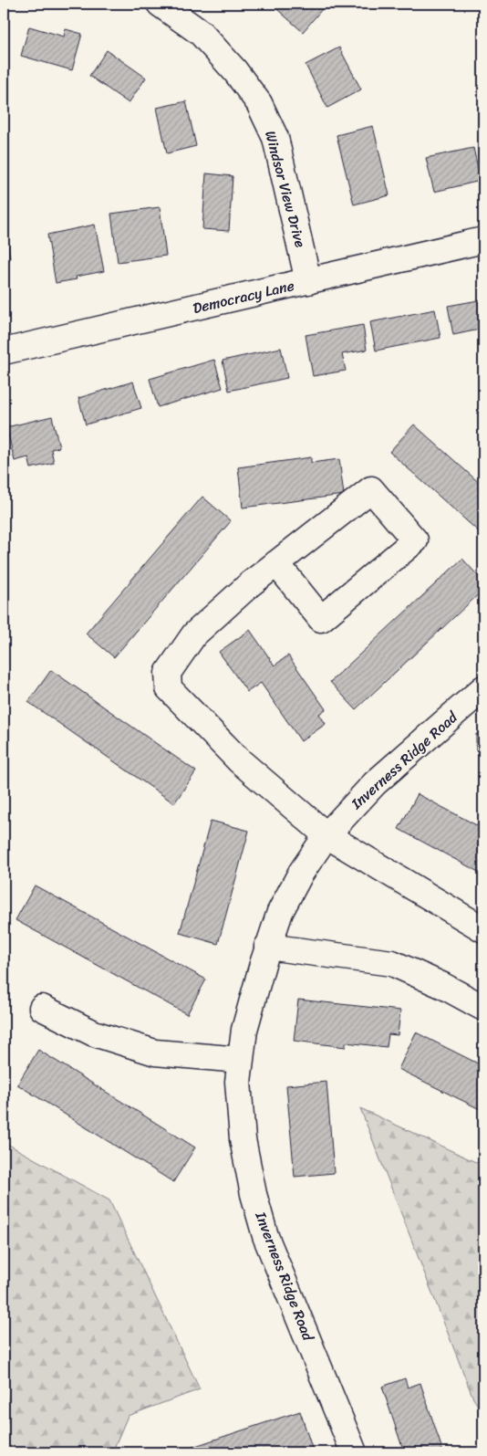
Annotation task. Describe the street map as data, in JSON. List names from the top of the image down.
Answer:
{
  "streets": {
    "street": ["Windsor View Drive", "Democracy Lane", "Inverness Ridge Road"]
  },
  "crossings": [
    ["Windsor View Drive", "Democracy Lane"]
  ]
}
